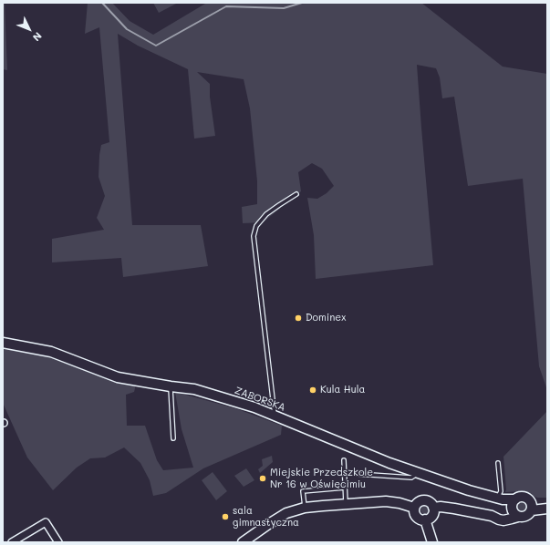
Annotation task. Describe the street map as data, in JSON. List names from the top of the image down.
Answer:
{
  "streets": {
    "street": ["ZABORSKA"]
  },
  "places": [
    "Dominex",
    "Kula Hula",
    "Miejskie Przedszkole Nr 16 w Oświęcimiu",
    "sala gimnastyczna"
  ],
  "north": "bottom right"
}
